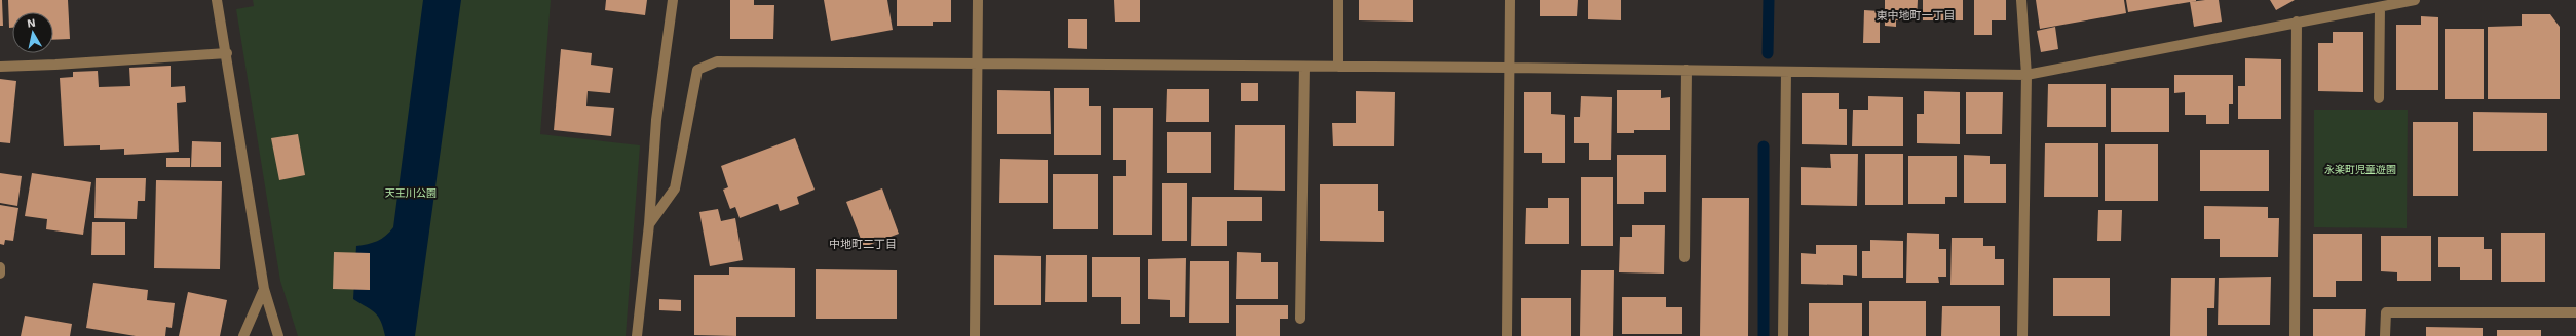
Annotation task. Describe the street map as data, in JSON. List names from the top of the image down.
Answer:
{
  "districts": ["東中地町一丁目", "中地町二丁目"],
  "parks": ["永楽町児童遊園", "天王川公園"],
  "north": "top"
}
